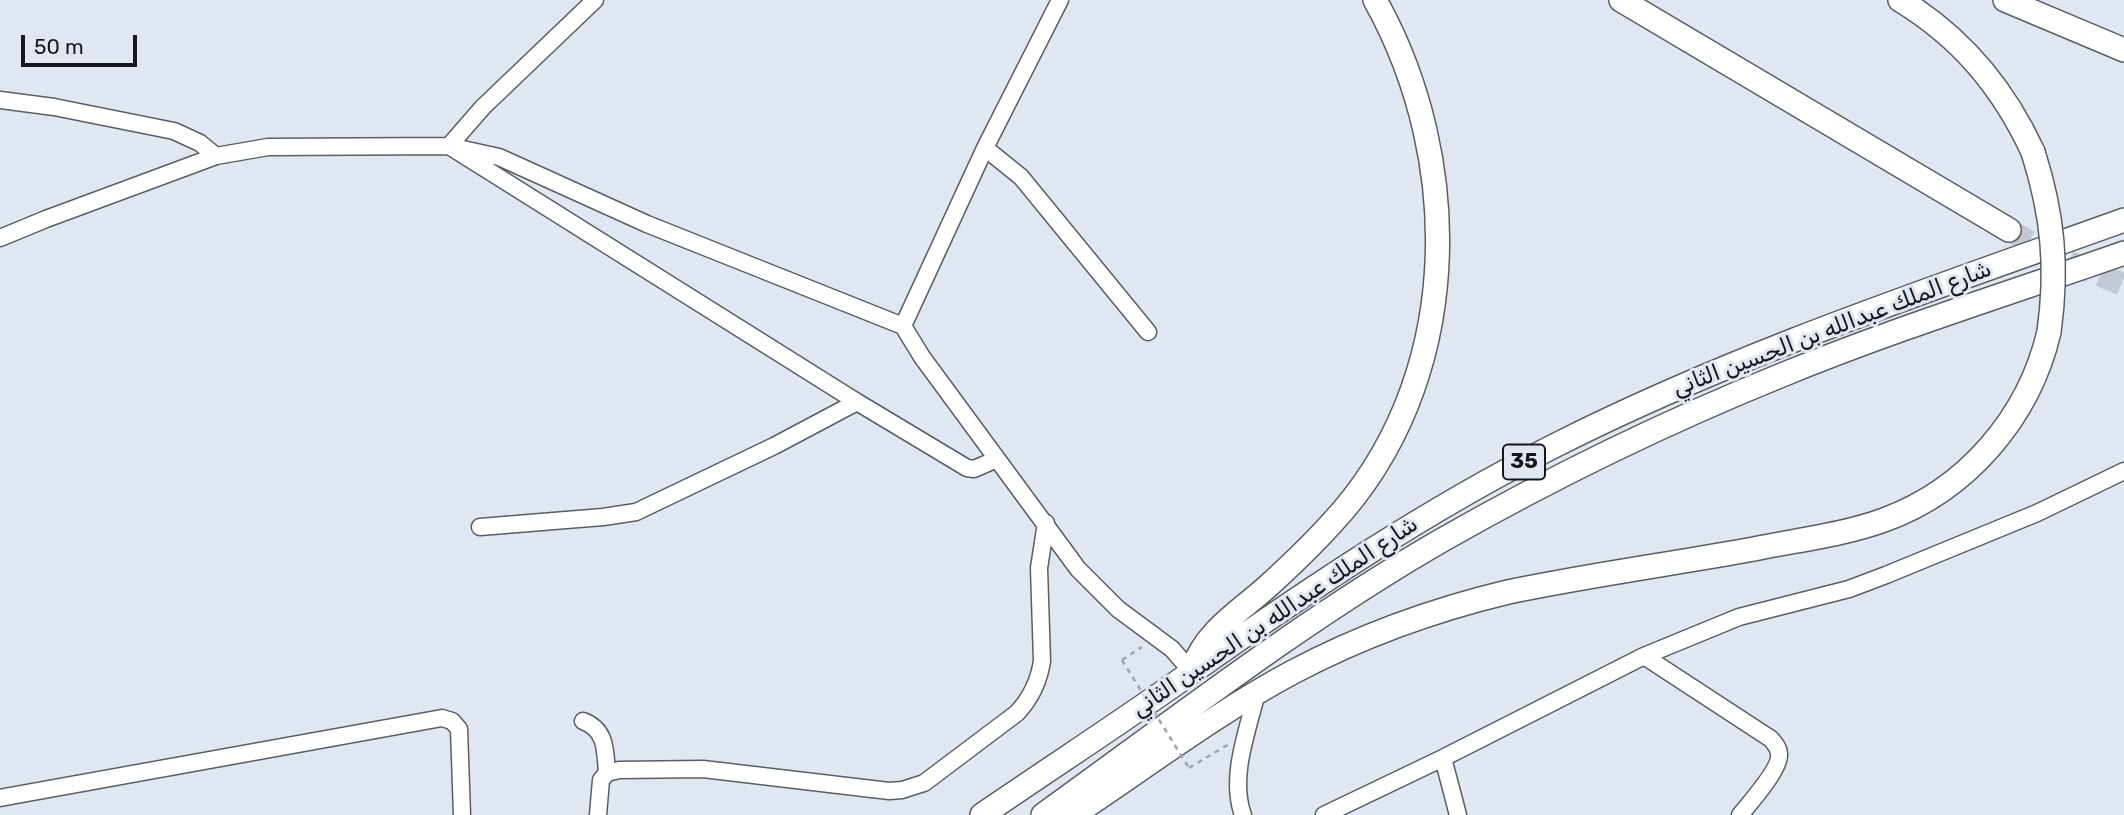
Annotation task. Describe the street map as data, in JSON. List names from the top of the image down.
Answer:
{
  "streets": {
    "highway": ["شارع الملك عبدالله بن الحسين الثاني", "35"]
  },
  "scale_bar": "50 m"
}
